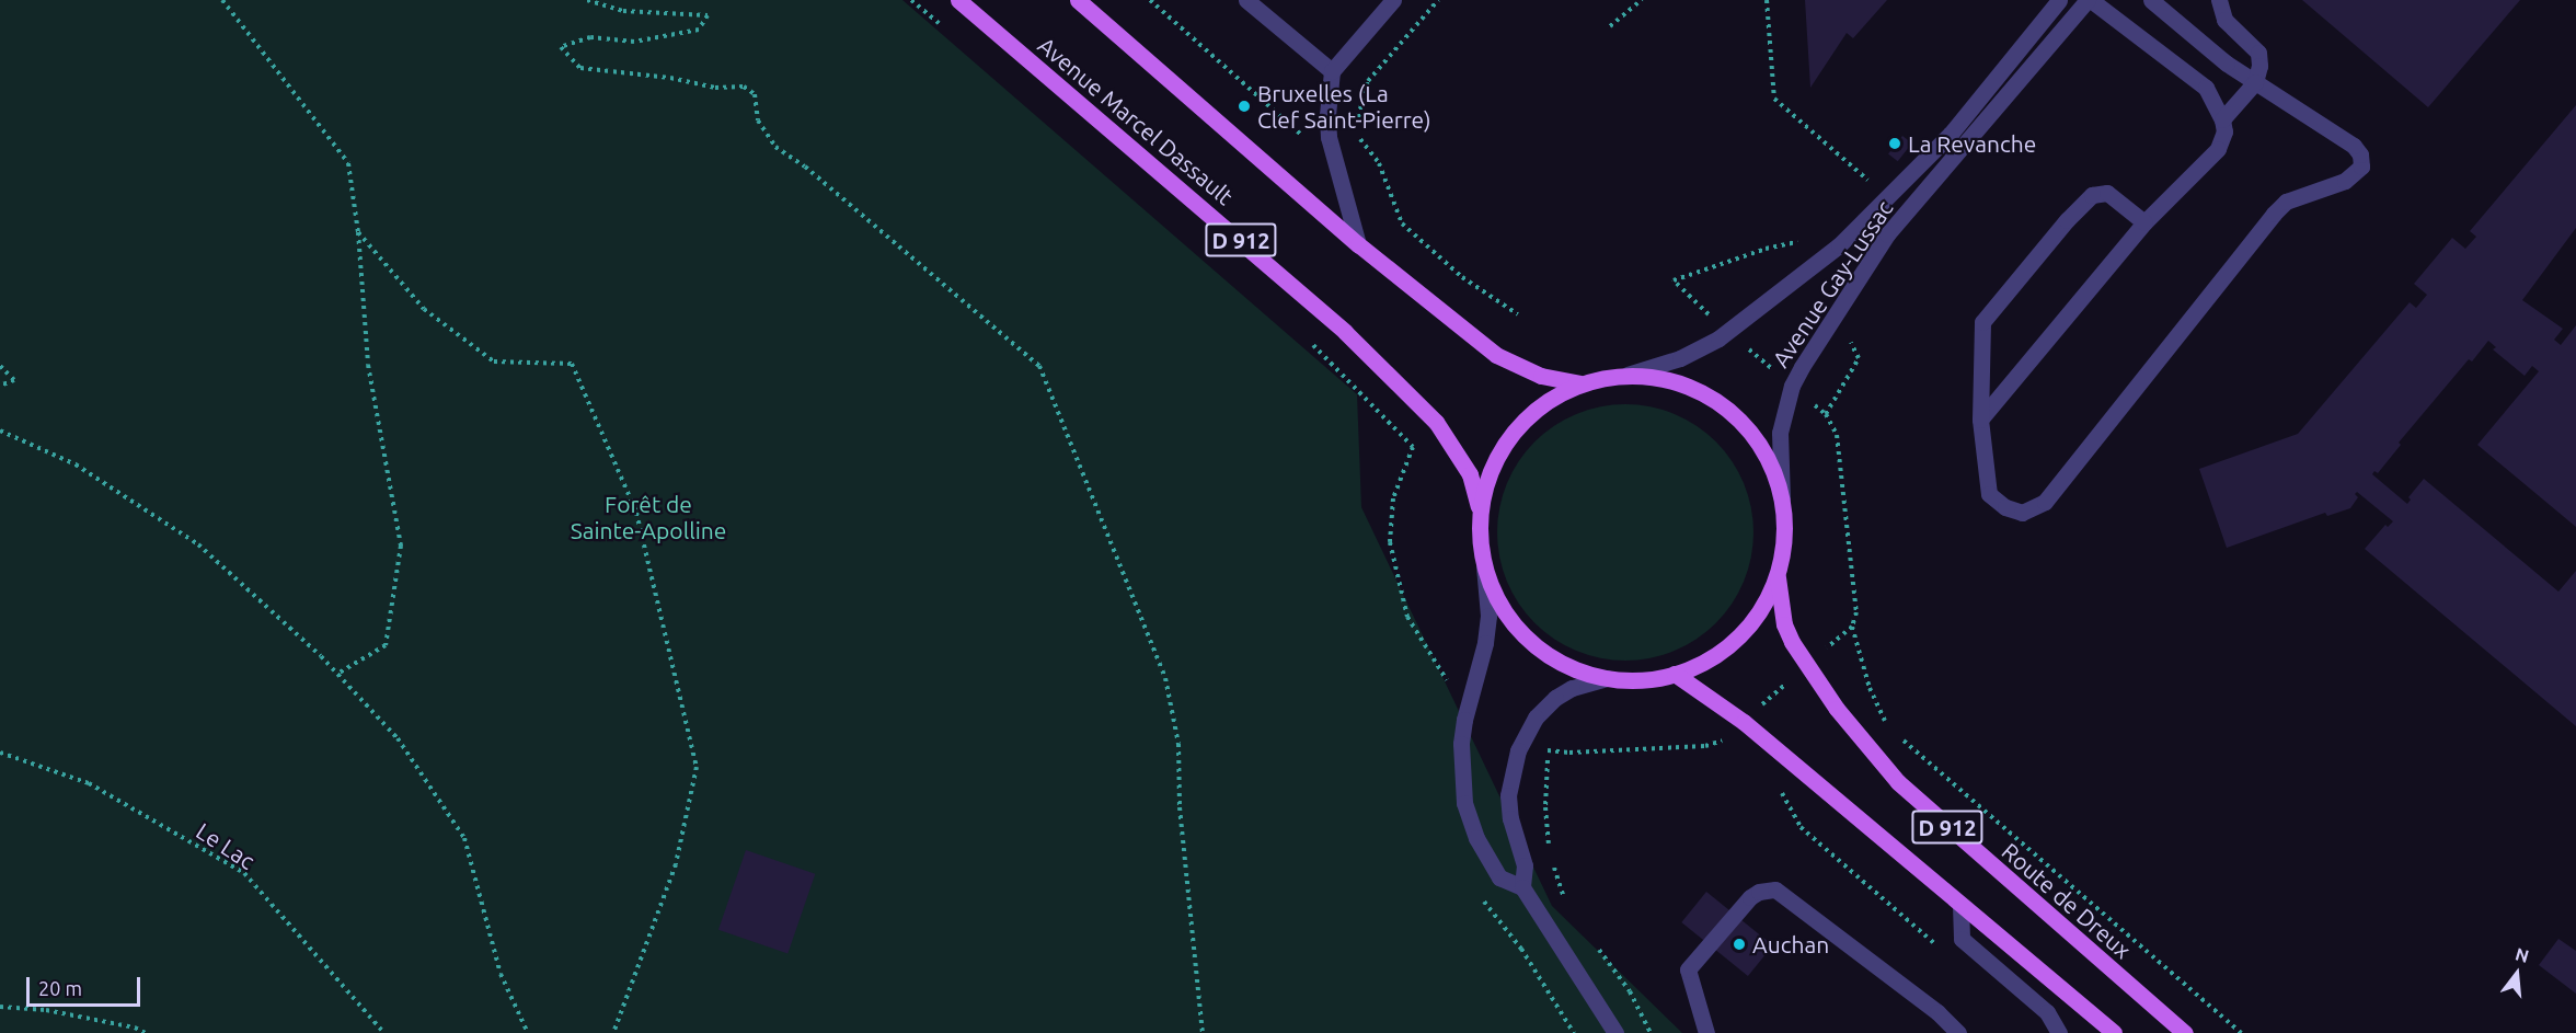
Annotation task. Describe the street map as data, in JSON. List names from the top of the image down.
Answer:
{
  "streets": {
    "main road": ["Avenue Marcel Dassault", "D 912", "Route de Dreux"],
    "street": ["Avenue Gay-Lussac"],
    "path": ["Le Lac"]
  },
  "parks": ["Forêt de Sainte-Apolline"],
  "places": ["Bruxelles (La Clef Saint-Pierre)", "La Revanche", "Auchan"],
  "scale_bar": "20 m",
  "north": "top"
}
